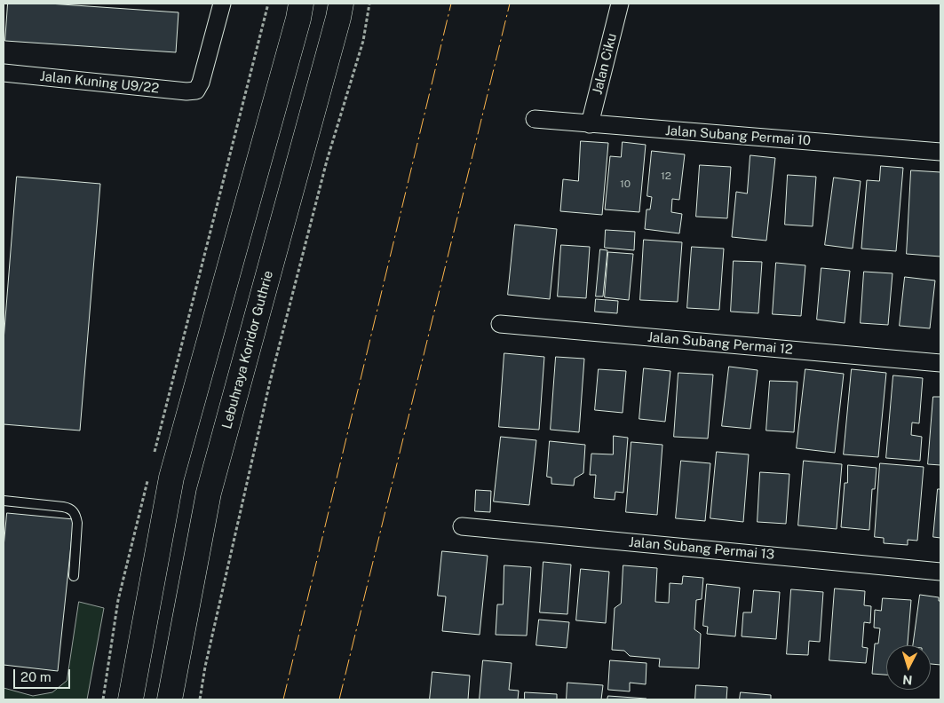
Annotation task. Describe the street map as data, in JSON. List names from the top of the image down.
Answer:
{
  "streets": {
    "highway": ["Lebuhraya Koridor Guthrie"],
    "street": [
      "Jalan Ciku",
      "Jalan Kuning U9/22",
      "Jalan Subang Permai 10",
      "Jalan Subang Permai 12",
      "Jalan Subang Permai 13"
    ]
  },
  "crossings": [
    ["Jalan Ciku", "Jalan Subang Permai 10"]
  ],
  "house_numbers": ["12", "10"],
  "scale_bar": "20 m",
  "north": "bottom"
}
